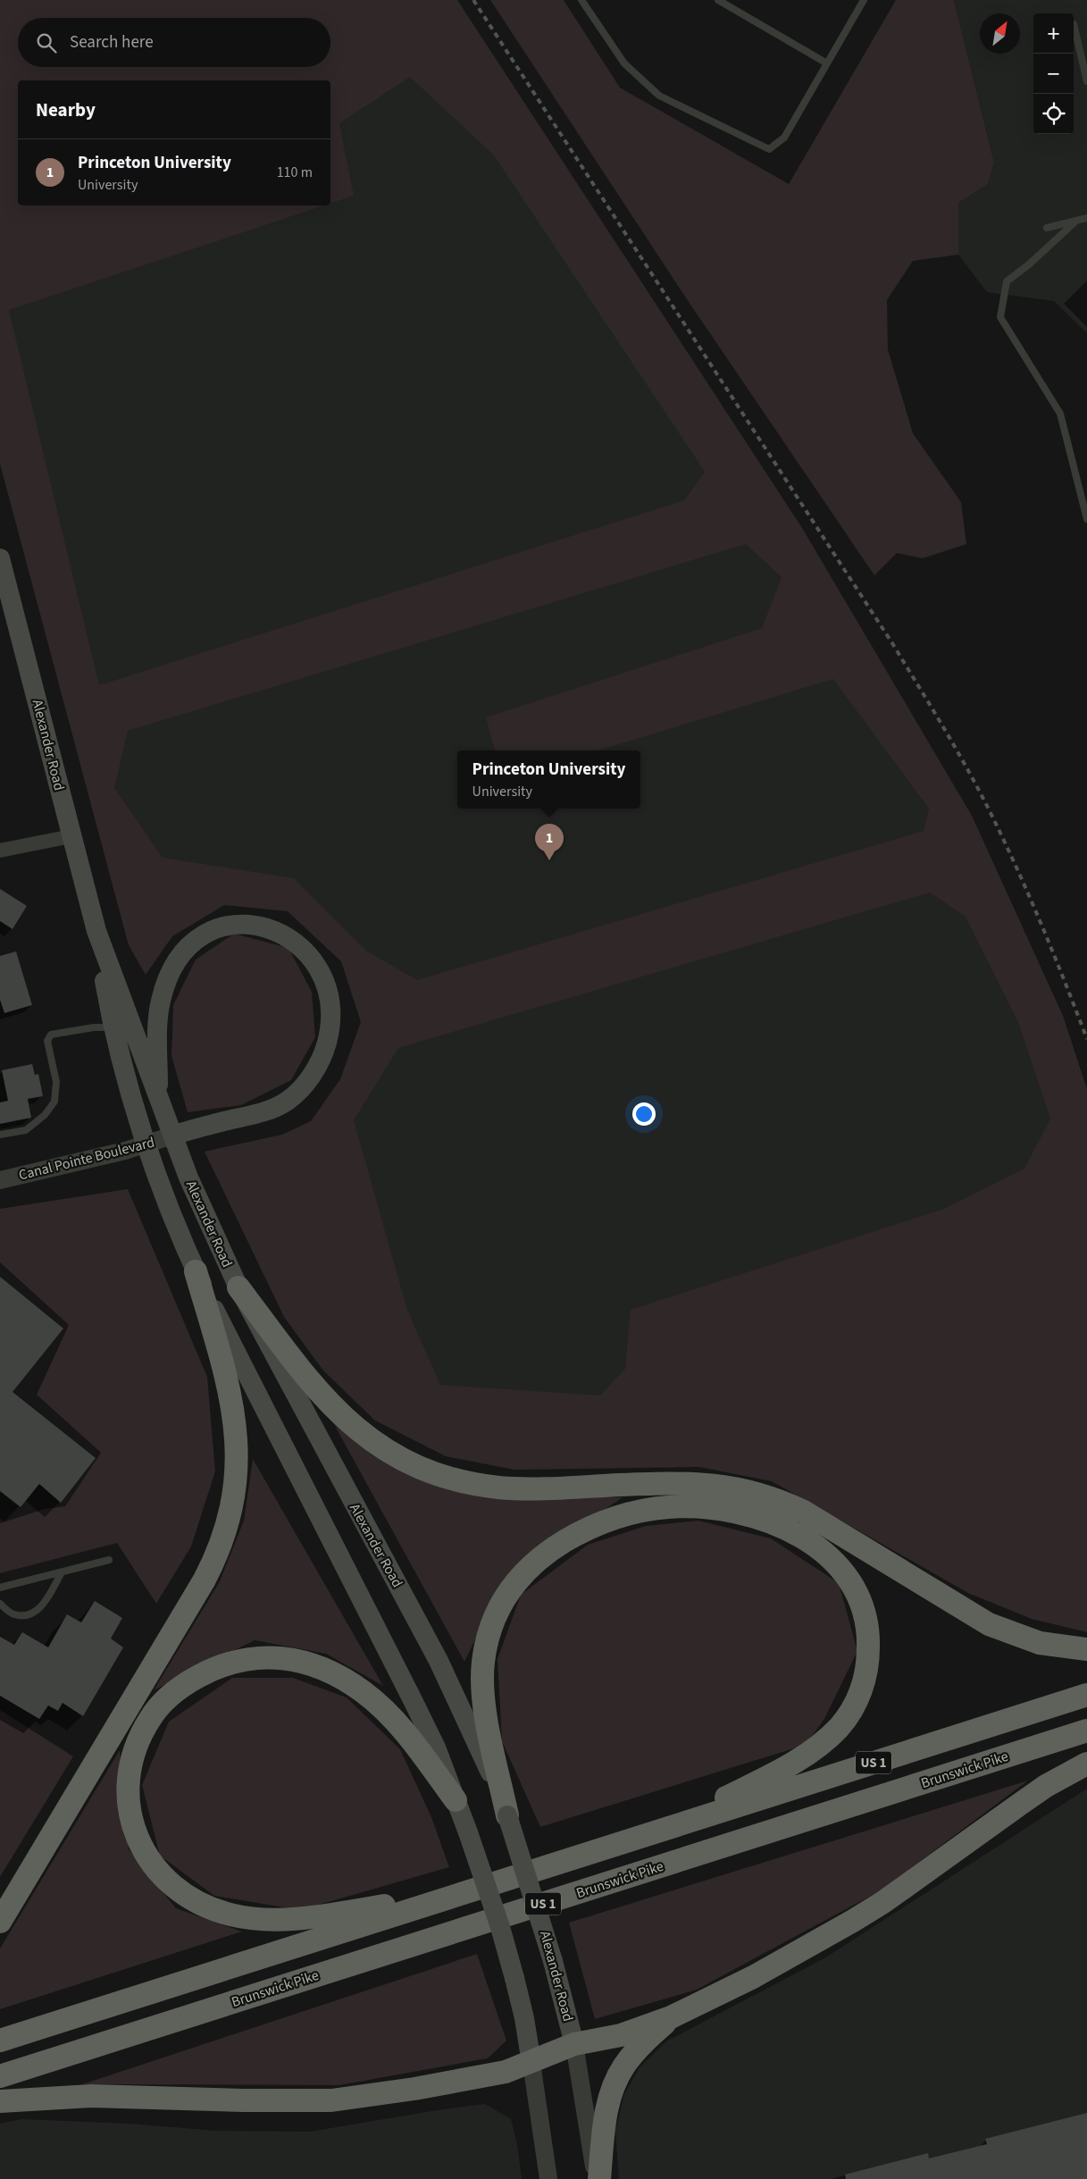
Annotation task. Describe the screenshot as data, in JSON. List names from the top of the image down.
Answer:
{
  "streets": {
    "highway": ["US 1", "Brunswick Pike"],
    "main road": ["Alexander Road"],
    "street": ["Canal Pointe Boulevard"]
  },
  "crossings": [
    ["Alexander Road", "Canal Pointe Boulevard"]
  ],
  "north": "top right",
  "page": {
    "map_buttons": ["+", "−"],
    "search": "Search here",
    "heading": "Nearby",
    "list": [
      {
        "mark": "1",
        "name": "Princeton University",
        "note": "University",
        "value": "110 m"
      }
    ],
    "popup": ["Princeton University", "University"],
    "pins": "1"
  }
}
